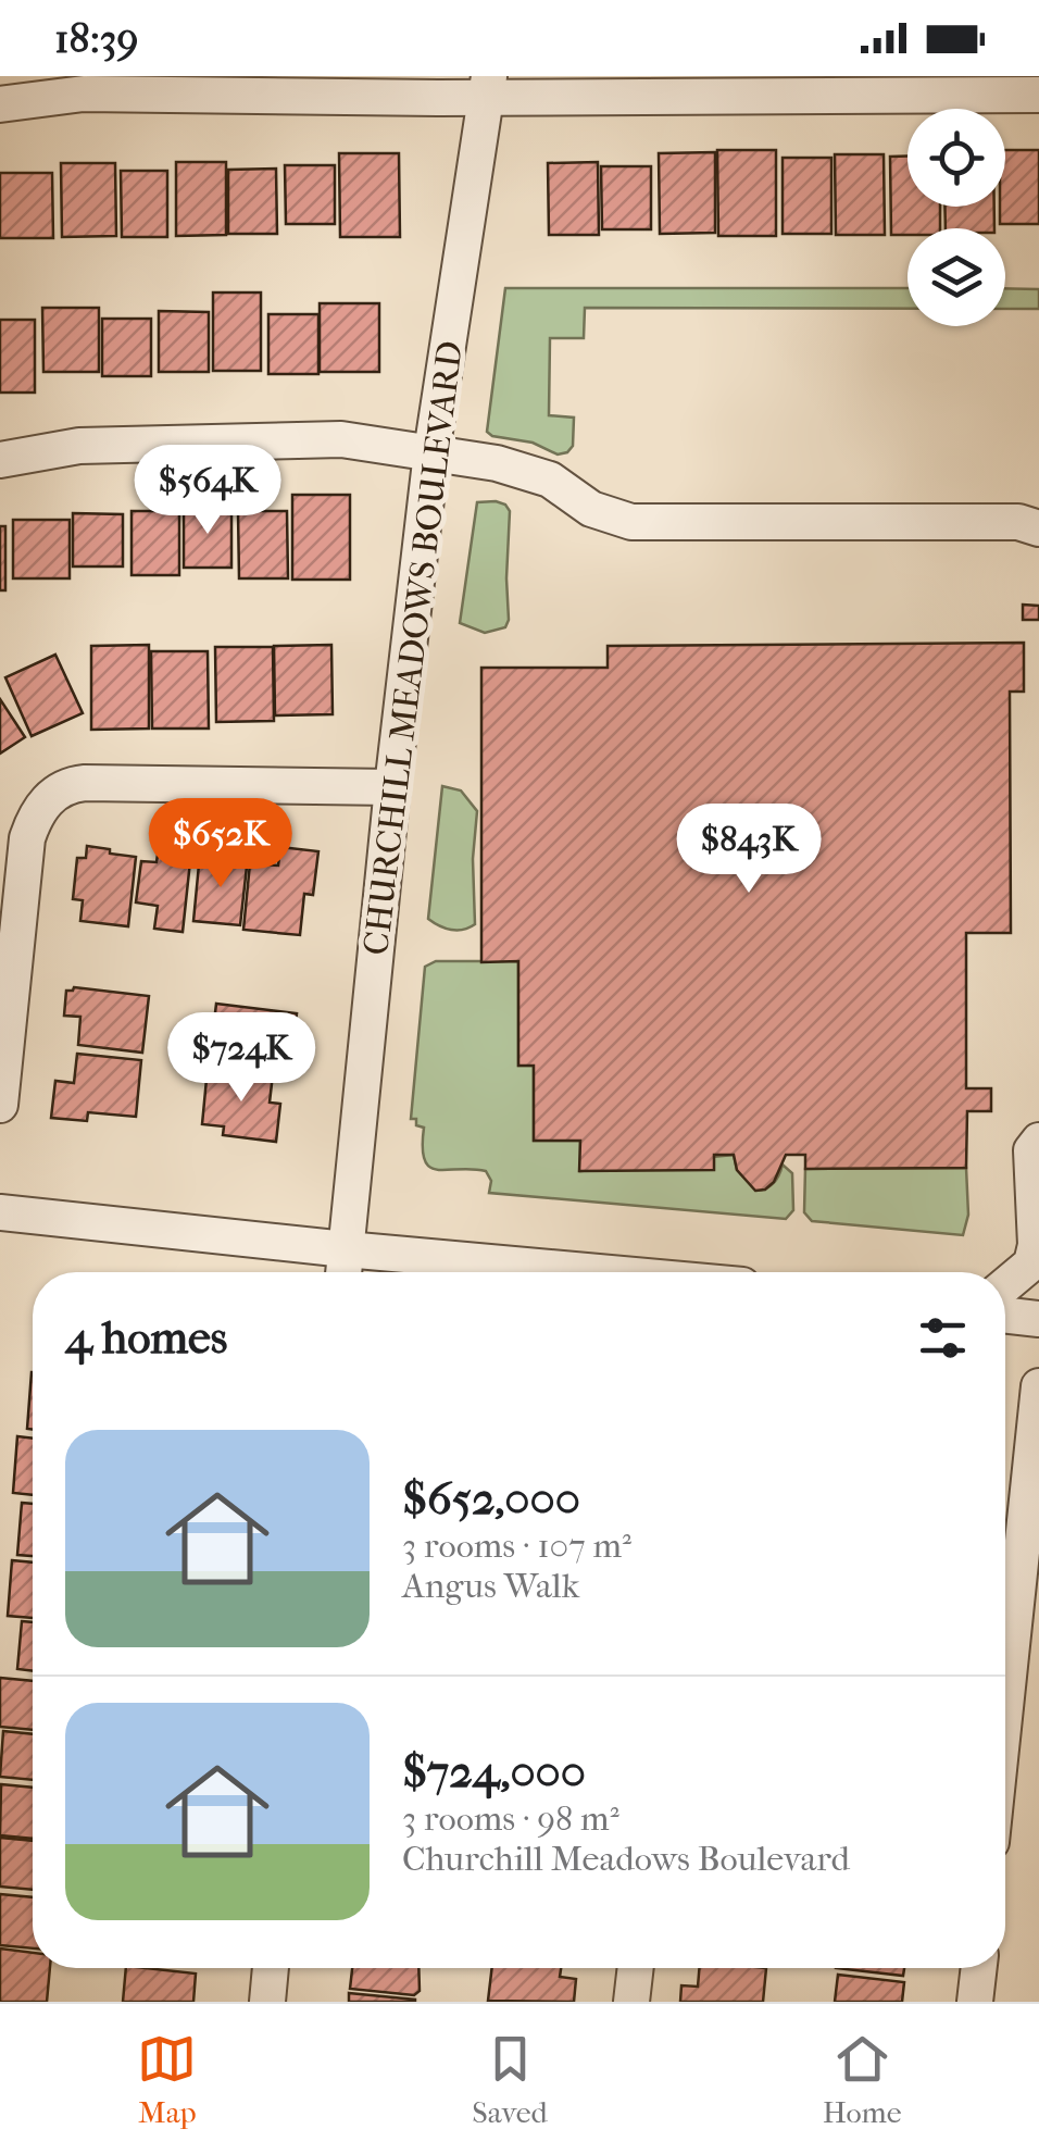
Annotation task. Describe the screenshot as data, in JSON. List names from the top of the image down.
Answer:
{
  "streets": {
    "street": ["CHURCHILL MEADOWS BOULEVARD"]
  },
  "page": {
    "status": "18:39",
    "price": [
      "$564K",
      "$652K",
      "$843K",
      "$724K"
    ],
    "heading": "4 homes",
    "list": [
      {
        "name": "$652,000",
        "note": "3 rooms · 107 m² · Angus Walk"
      },
      {
        "name": "$724,000",
        "note": "3 rooms · 98 m² · Churchill Meadows Boulevard"
      }
    ],
    "tabs": ["Map", "Saved", "Home"]
  }
}
